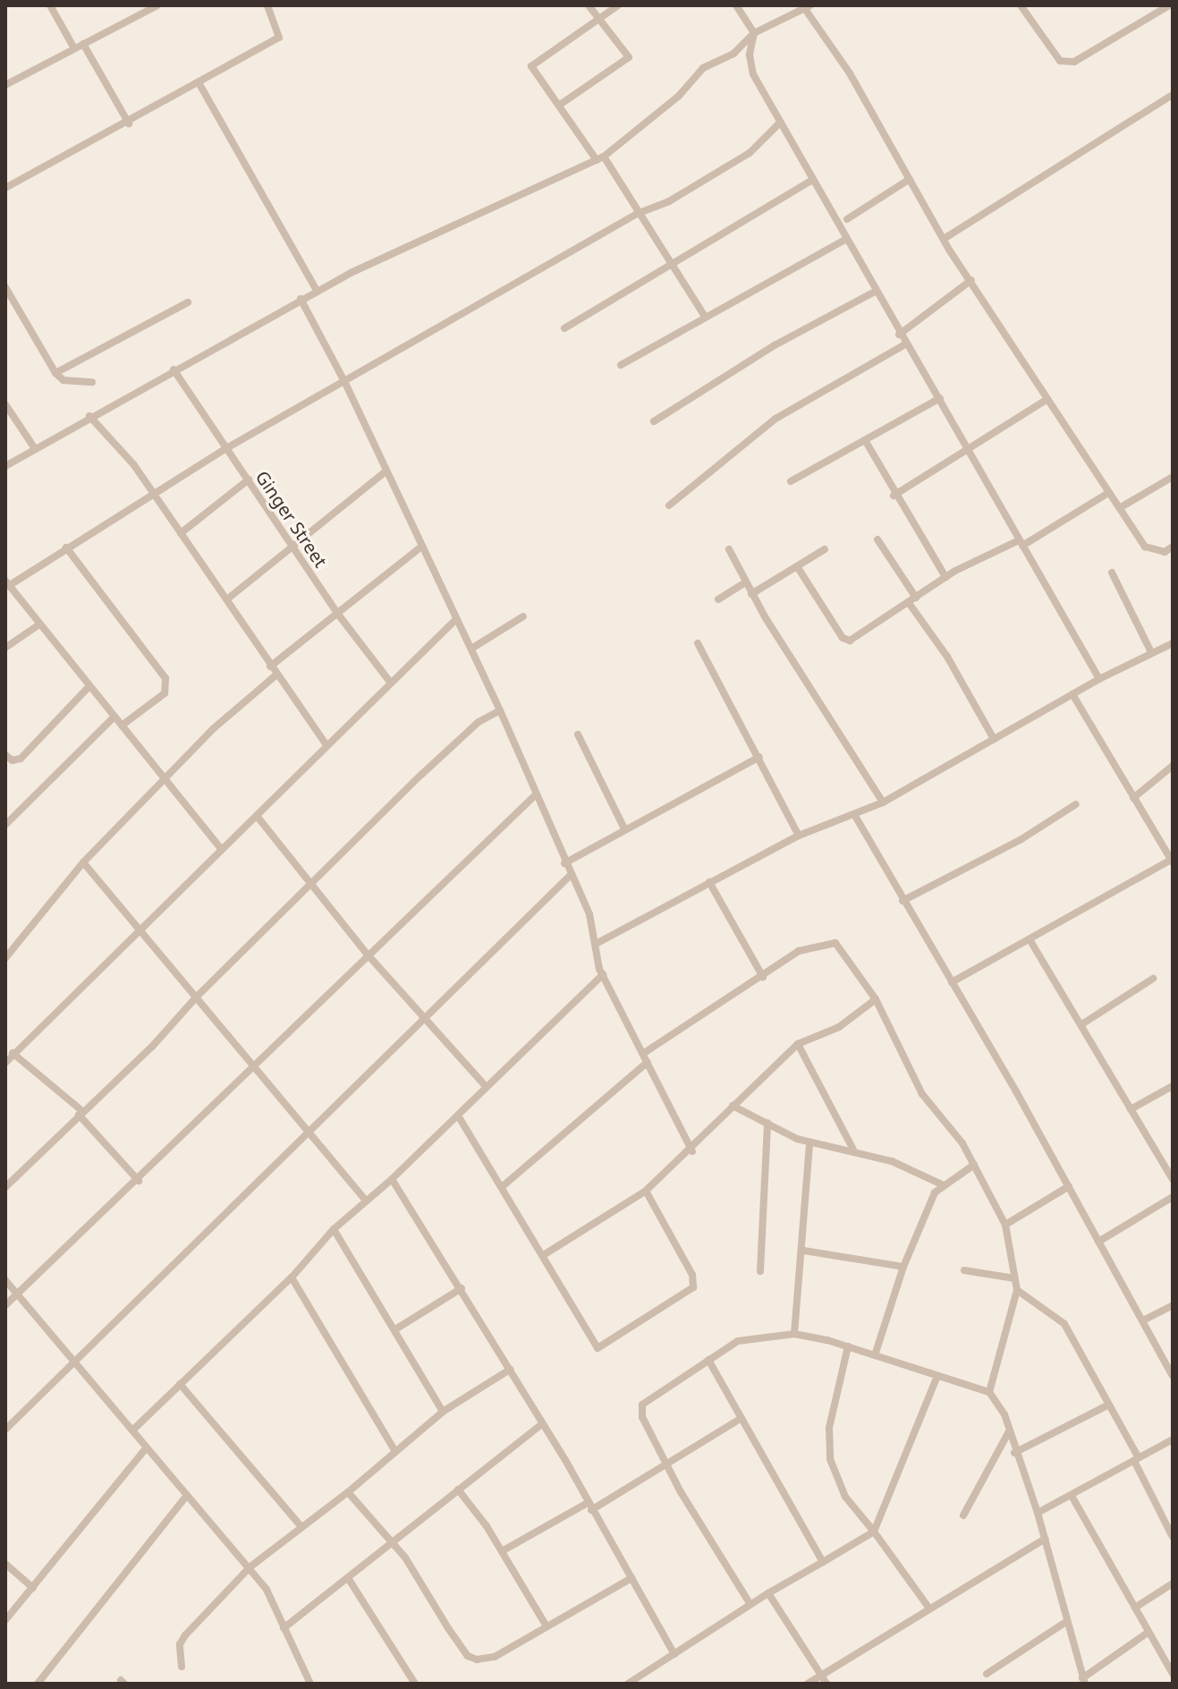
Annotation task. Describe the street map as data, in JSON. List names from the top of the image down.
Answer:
{
  "streets": {
    "street": ["Ginger Street"]
  }
}
